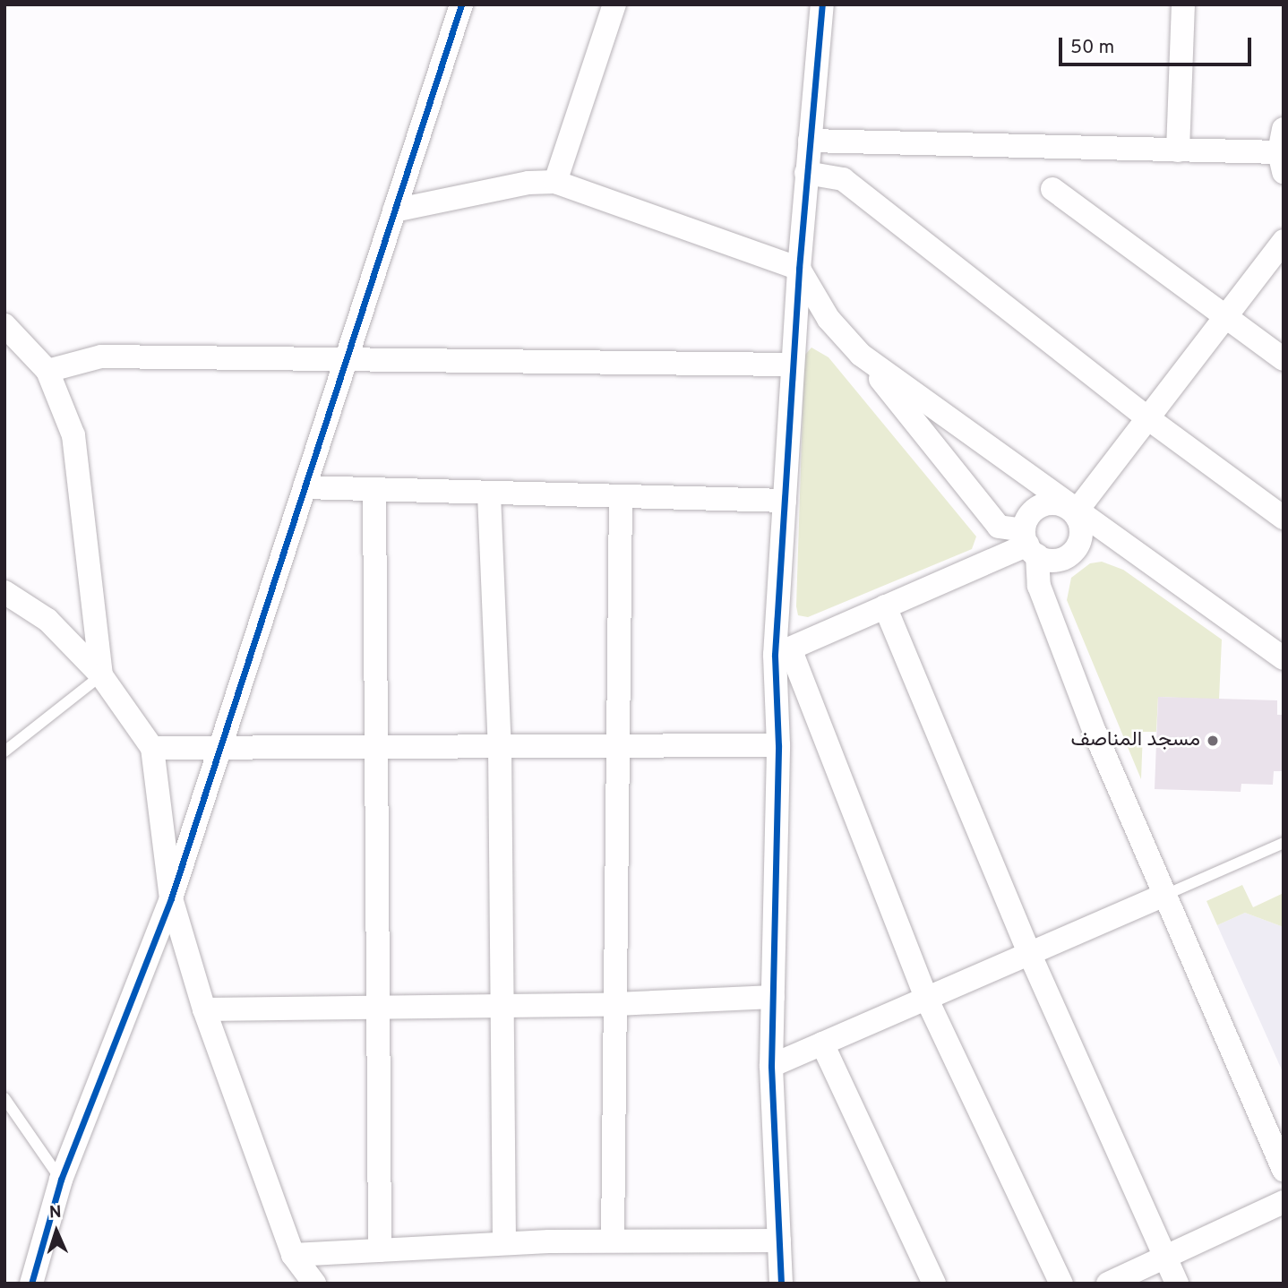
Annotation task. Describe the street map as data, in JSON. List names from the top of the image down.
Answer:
{
  "places": ["مسجد المناصف"],
  "scale_bar": "50 m",
  "north": "top"
}
